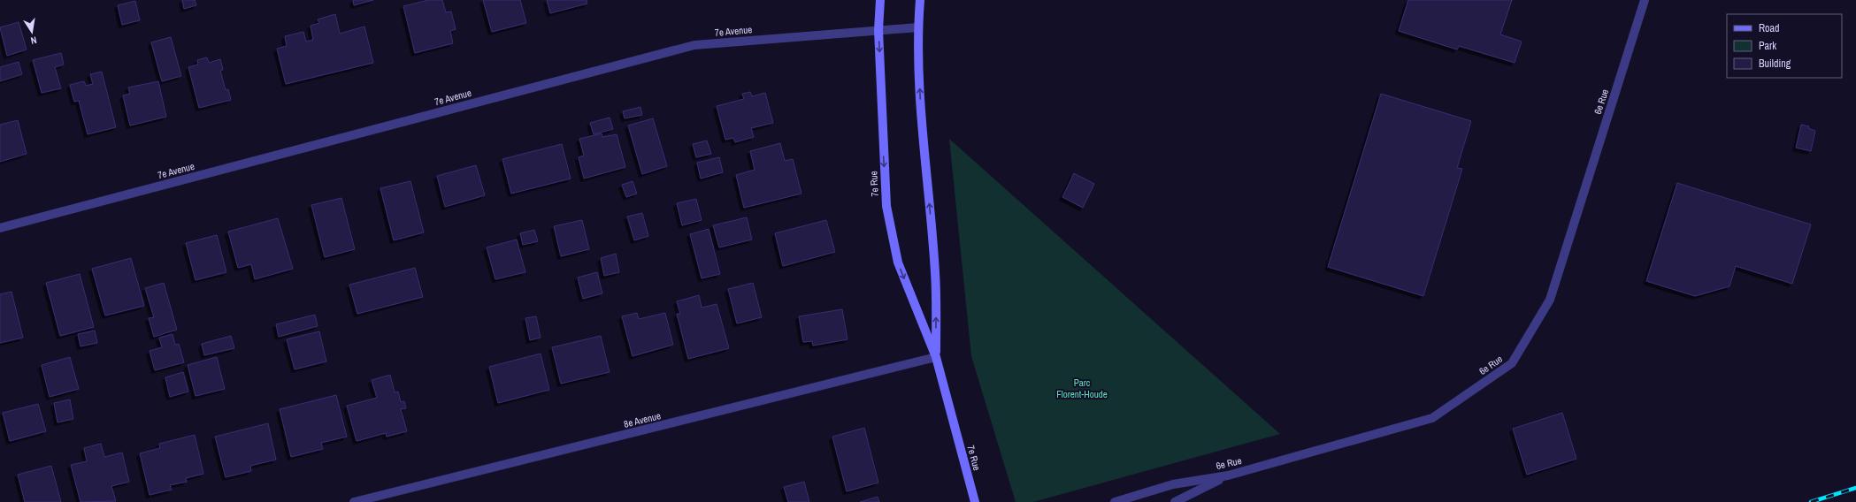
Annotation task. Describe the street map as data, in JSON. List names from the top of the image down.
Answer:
{
  "streets": {
    "main road": ["7e Rue"],
    "street": ["7e Avenue", "6e Rue", "8e Avenue"]
  },
  "crossings": [
    ["7e Avenue", "7e Rue"],
    ["7e Rue", "8e Avenue"]
  ],
  "parks": ["Parc Florent-Houde"],
  "legend": ["Road", "Park", "Building"],
  "north": "bottom"
}
